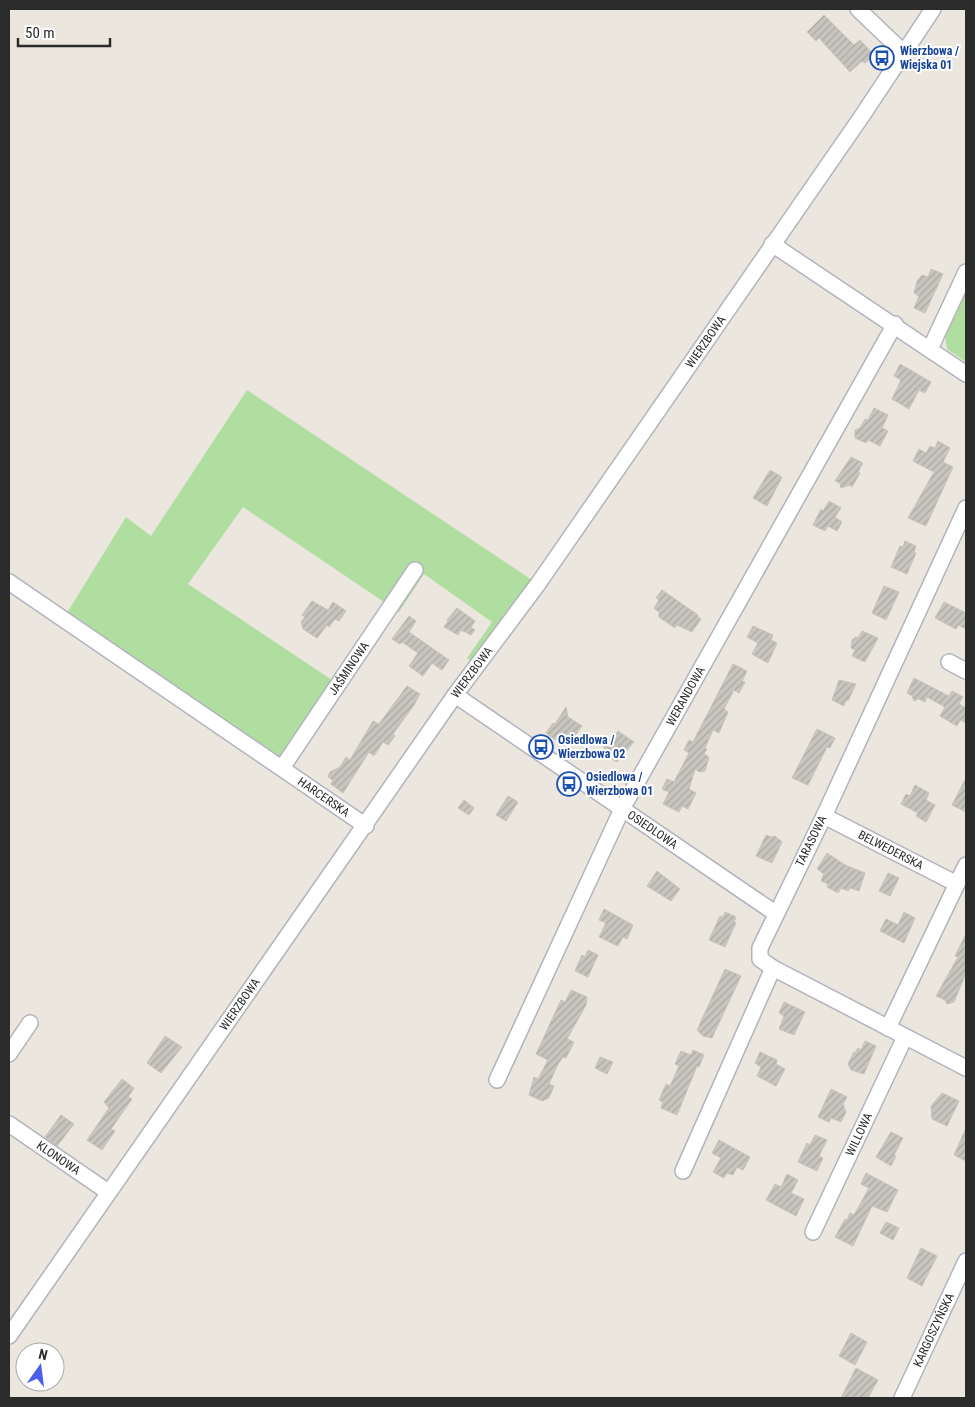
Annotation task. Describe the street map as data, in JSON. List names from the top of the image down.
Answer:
{
  "streets": {
    "street": [
      "WIERZBOWA",
      "JAŚMINOWA",
      "WERANDOWA",
      "HARCERSKA",
      "OSIEDLOWA",
      "TARASOWA",
      "BELWEDERSKA",
      "WILLOWA",
      "KLONOWA",
      "KARGOSZYŃSKA"
    ]
  },
  "crossings": [
    ["WIERZBOWA", "HARCERSKA"],
    ["WIERZBOWA", "OSIEDLOWA"],
    ["WIERZBOWA", "KLONOWA"],
    ["JAŚMINOWA", "HARCERSKA"],
    ["WERANDOWA", "OSIEDLOWA"],
    ["OSIEDLOWA", "TARASOWA"],
    ["TARASOWA", "BELWEDERSKA"]
  ],
  "places": {
    "bus stop": ["Wierzbowa / Wiejska 01", "Osiedlowa / Wierzbowa 02", "Osiedlowa / Wierzbowa 01"]
  },
  "scale_bar": "50 m",
  "north": "top"
}
